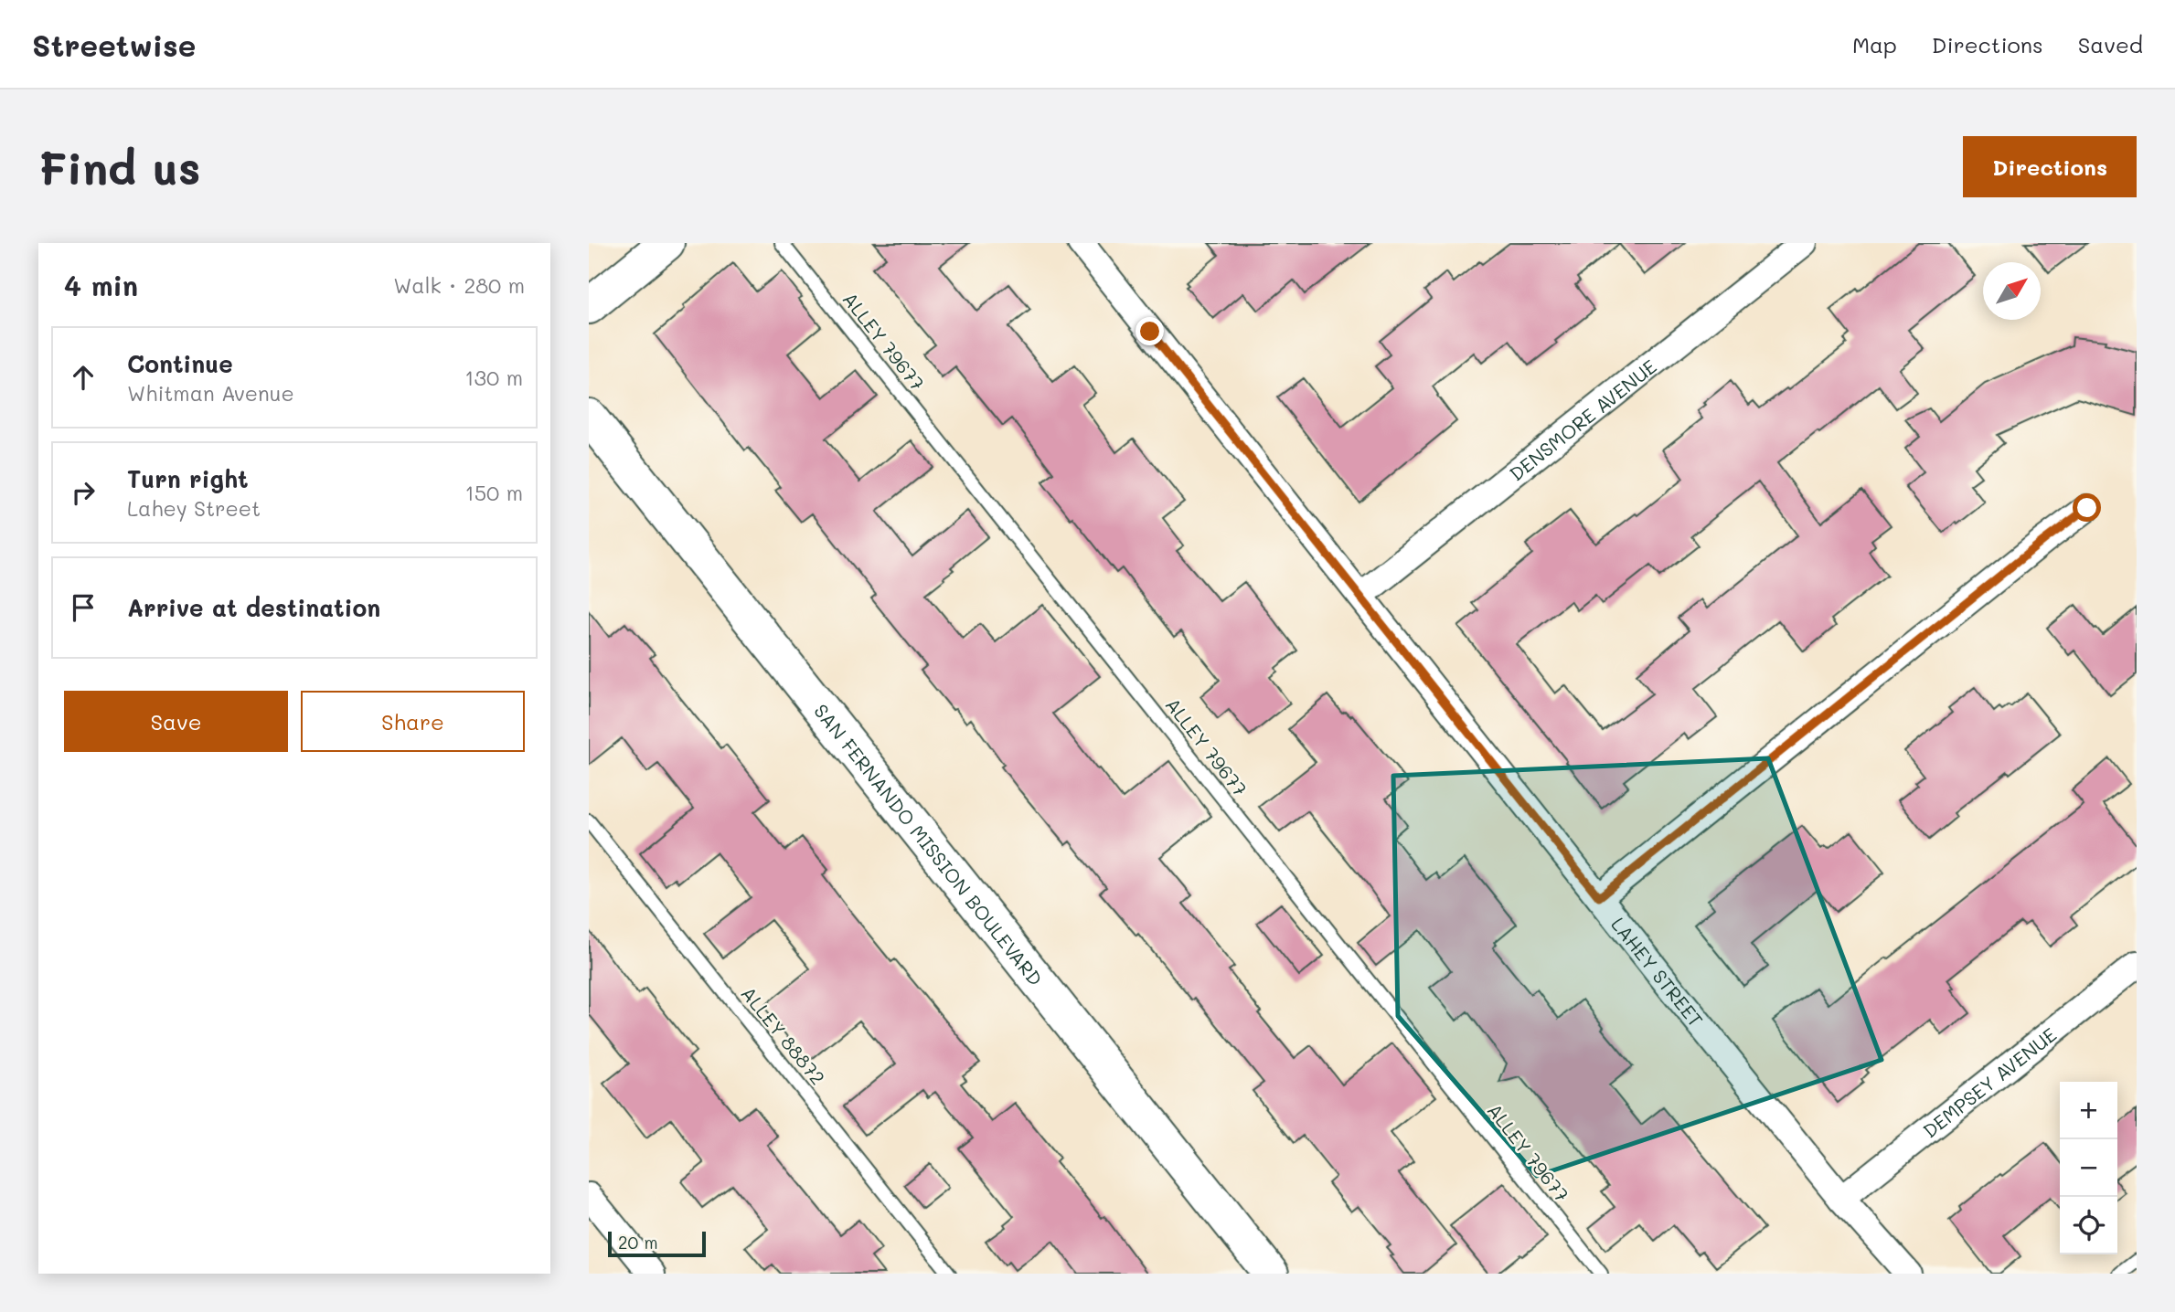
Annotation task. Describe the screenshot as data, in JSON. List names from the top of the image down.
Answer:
{
  "streets": {
    "main road": ["SAN FERNANDO MISSION BOULEVARD"],
    "street": ["DENSMORE AVENUE", "LAHEY STREET", "DEMPSEY AVENUE"],
    "lane": ["ALLEY 79677", "ALLEY 88872"]
  },
  "crossings": [
    ["DENSMORE AVENUE", "LAHEY STREET"],
    ["LAHEY STREET", "DEMPSEY AVENUE"]
  ],
  "scale_bar": "20 m",
  "north": "top right",
  "page": {
    "header": "Streetwise",
    "nav": ["Map", "Directions", "Saved"],
    "buttons": [
      "Directions",
      ["Save", "Share"]
    ],
    "title": "Find us",
    "heading": ["4 min", "Walk · 280 m"],
    "list": [
      ["Continue", "Whitman Avenue", "130 m"],
      ["Turn right", "Lahey Street", "150 m"],
      "Arrive at destination"
    ],
    "map_buttons": ["+", "−"],
    "scale": "20 m"
  }
}
